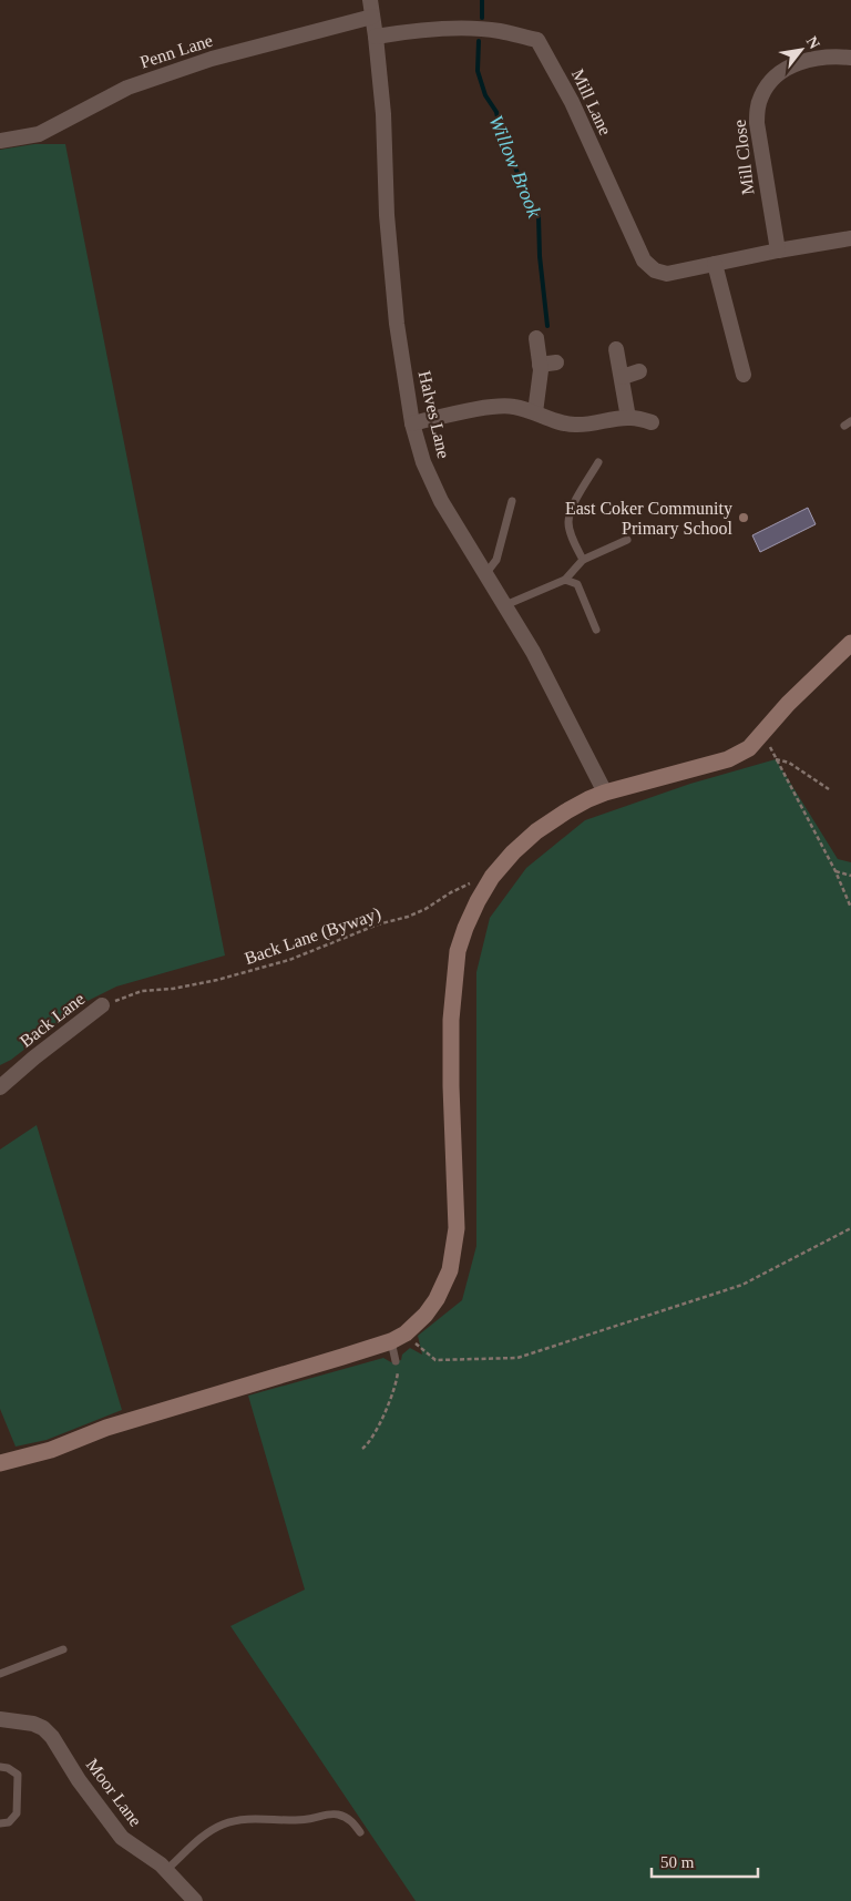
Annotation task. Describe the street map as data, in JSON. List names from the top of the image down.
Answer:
{
  "streets": {
    "street": [
      "Penn Lane",
      "Mill Lane",
      "Mill Close",
      "Halves Lane",
      "Back Lane",
      "Moor Lane"
    ],
    "path": ["Back Lane (Byway)"]
  },
  "crossings": [
    ["Penn Lane", "Halves Lane"],
    ["Mill Lane", "Mill Close"],
    ["Mill Lane", "Halves Lane"],
    ["Back Lane (Byway)", "Back Lane"]
  ],
  "water": ["Willow Brook"],
  "places": ["East Coker Community Primary School"],
  "scale_bar": "50 m",
  "north": "top right"
}
